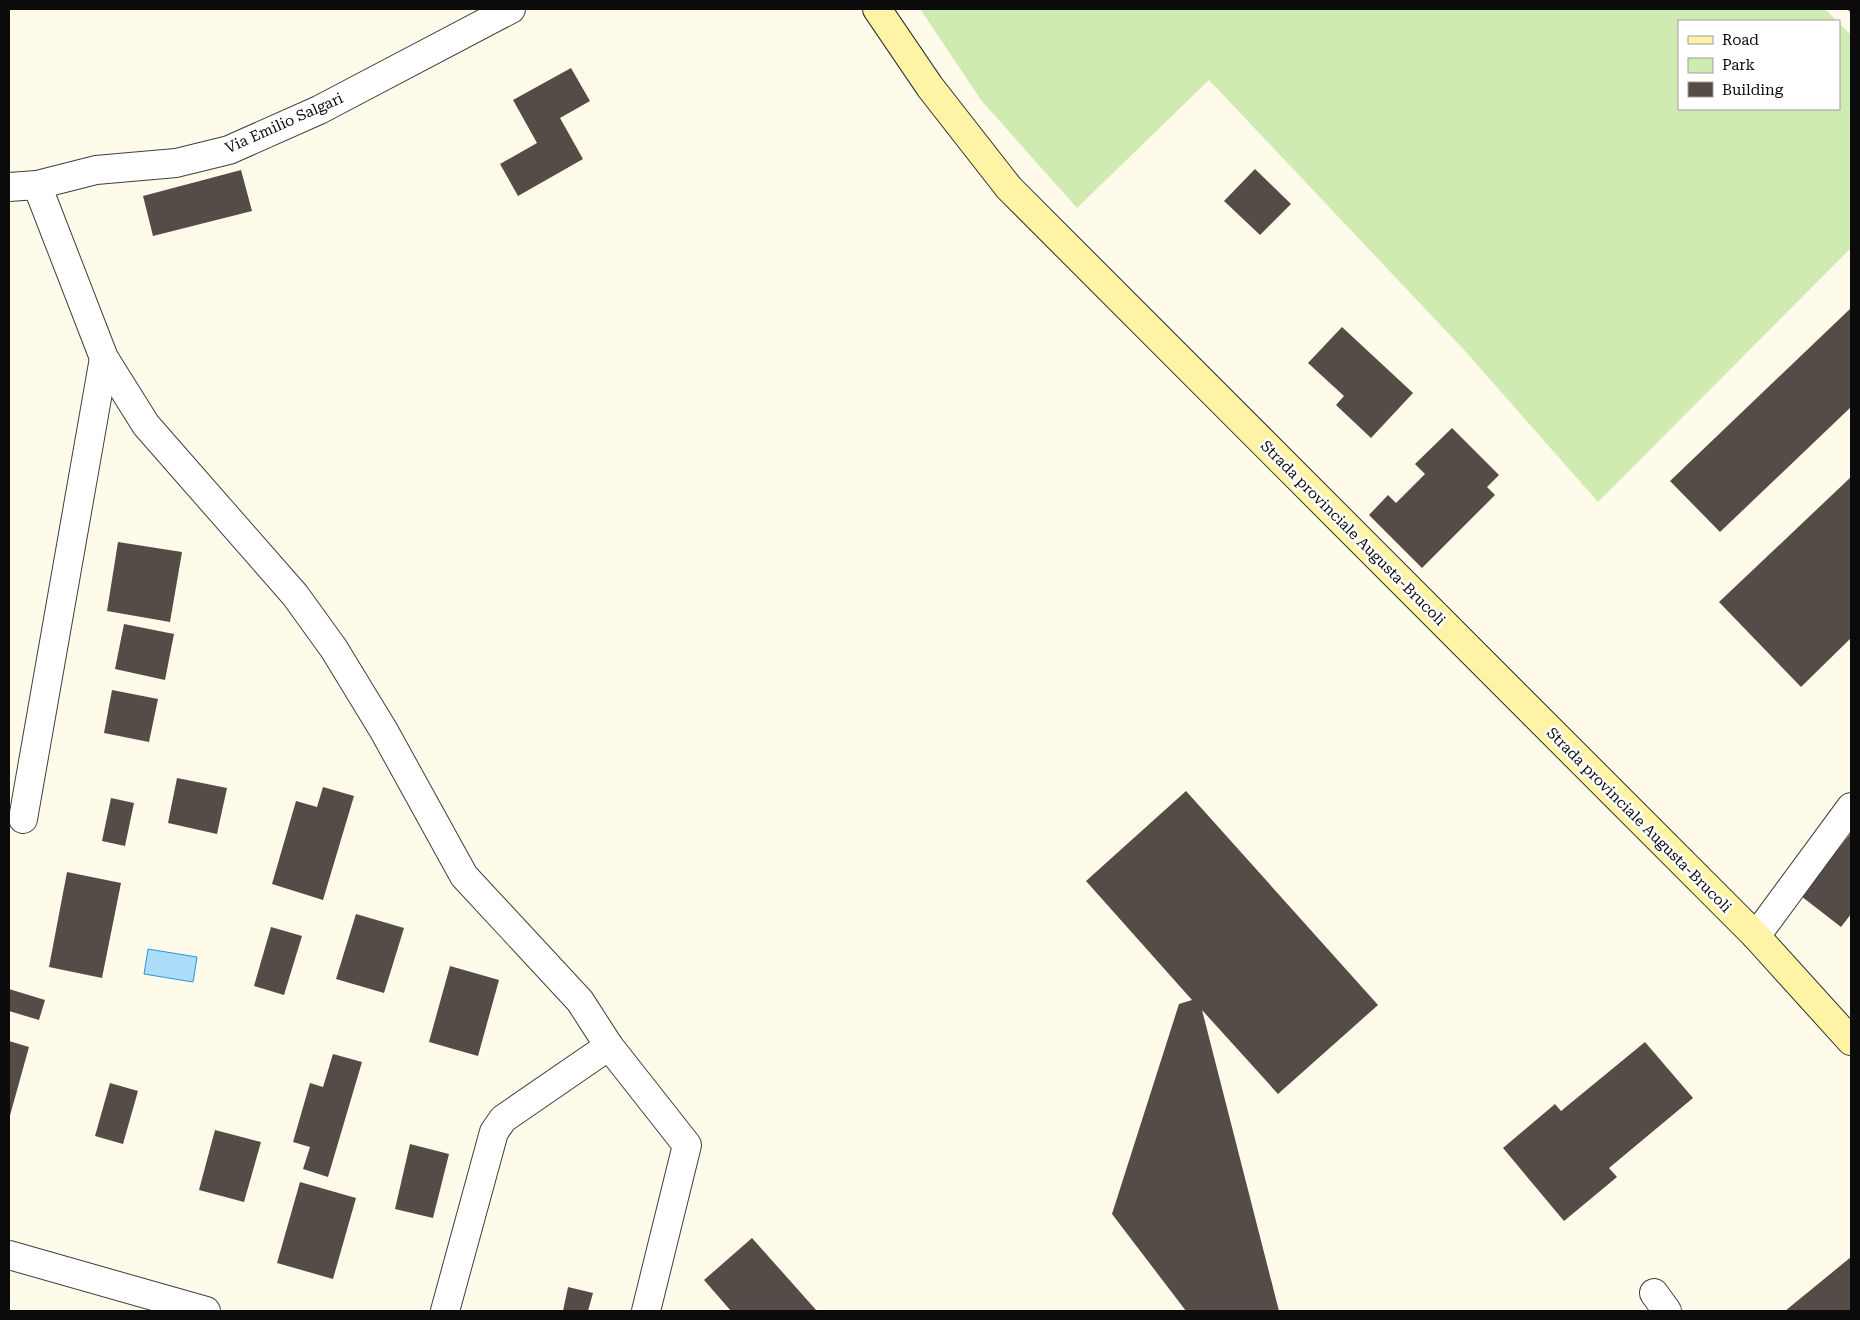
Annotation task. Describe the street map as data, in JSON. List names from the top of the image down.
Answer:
{
  "streets": {
    "main road": ["Strada provinciale Augusta-Brucoli"],
    "street": ["Via Emilio Salgari"]
  },
  "legend": ["Road", "Park", "Building"]
}
